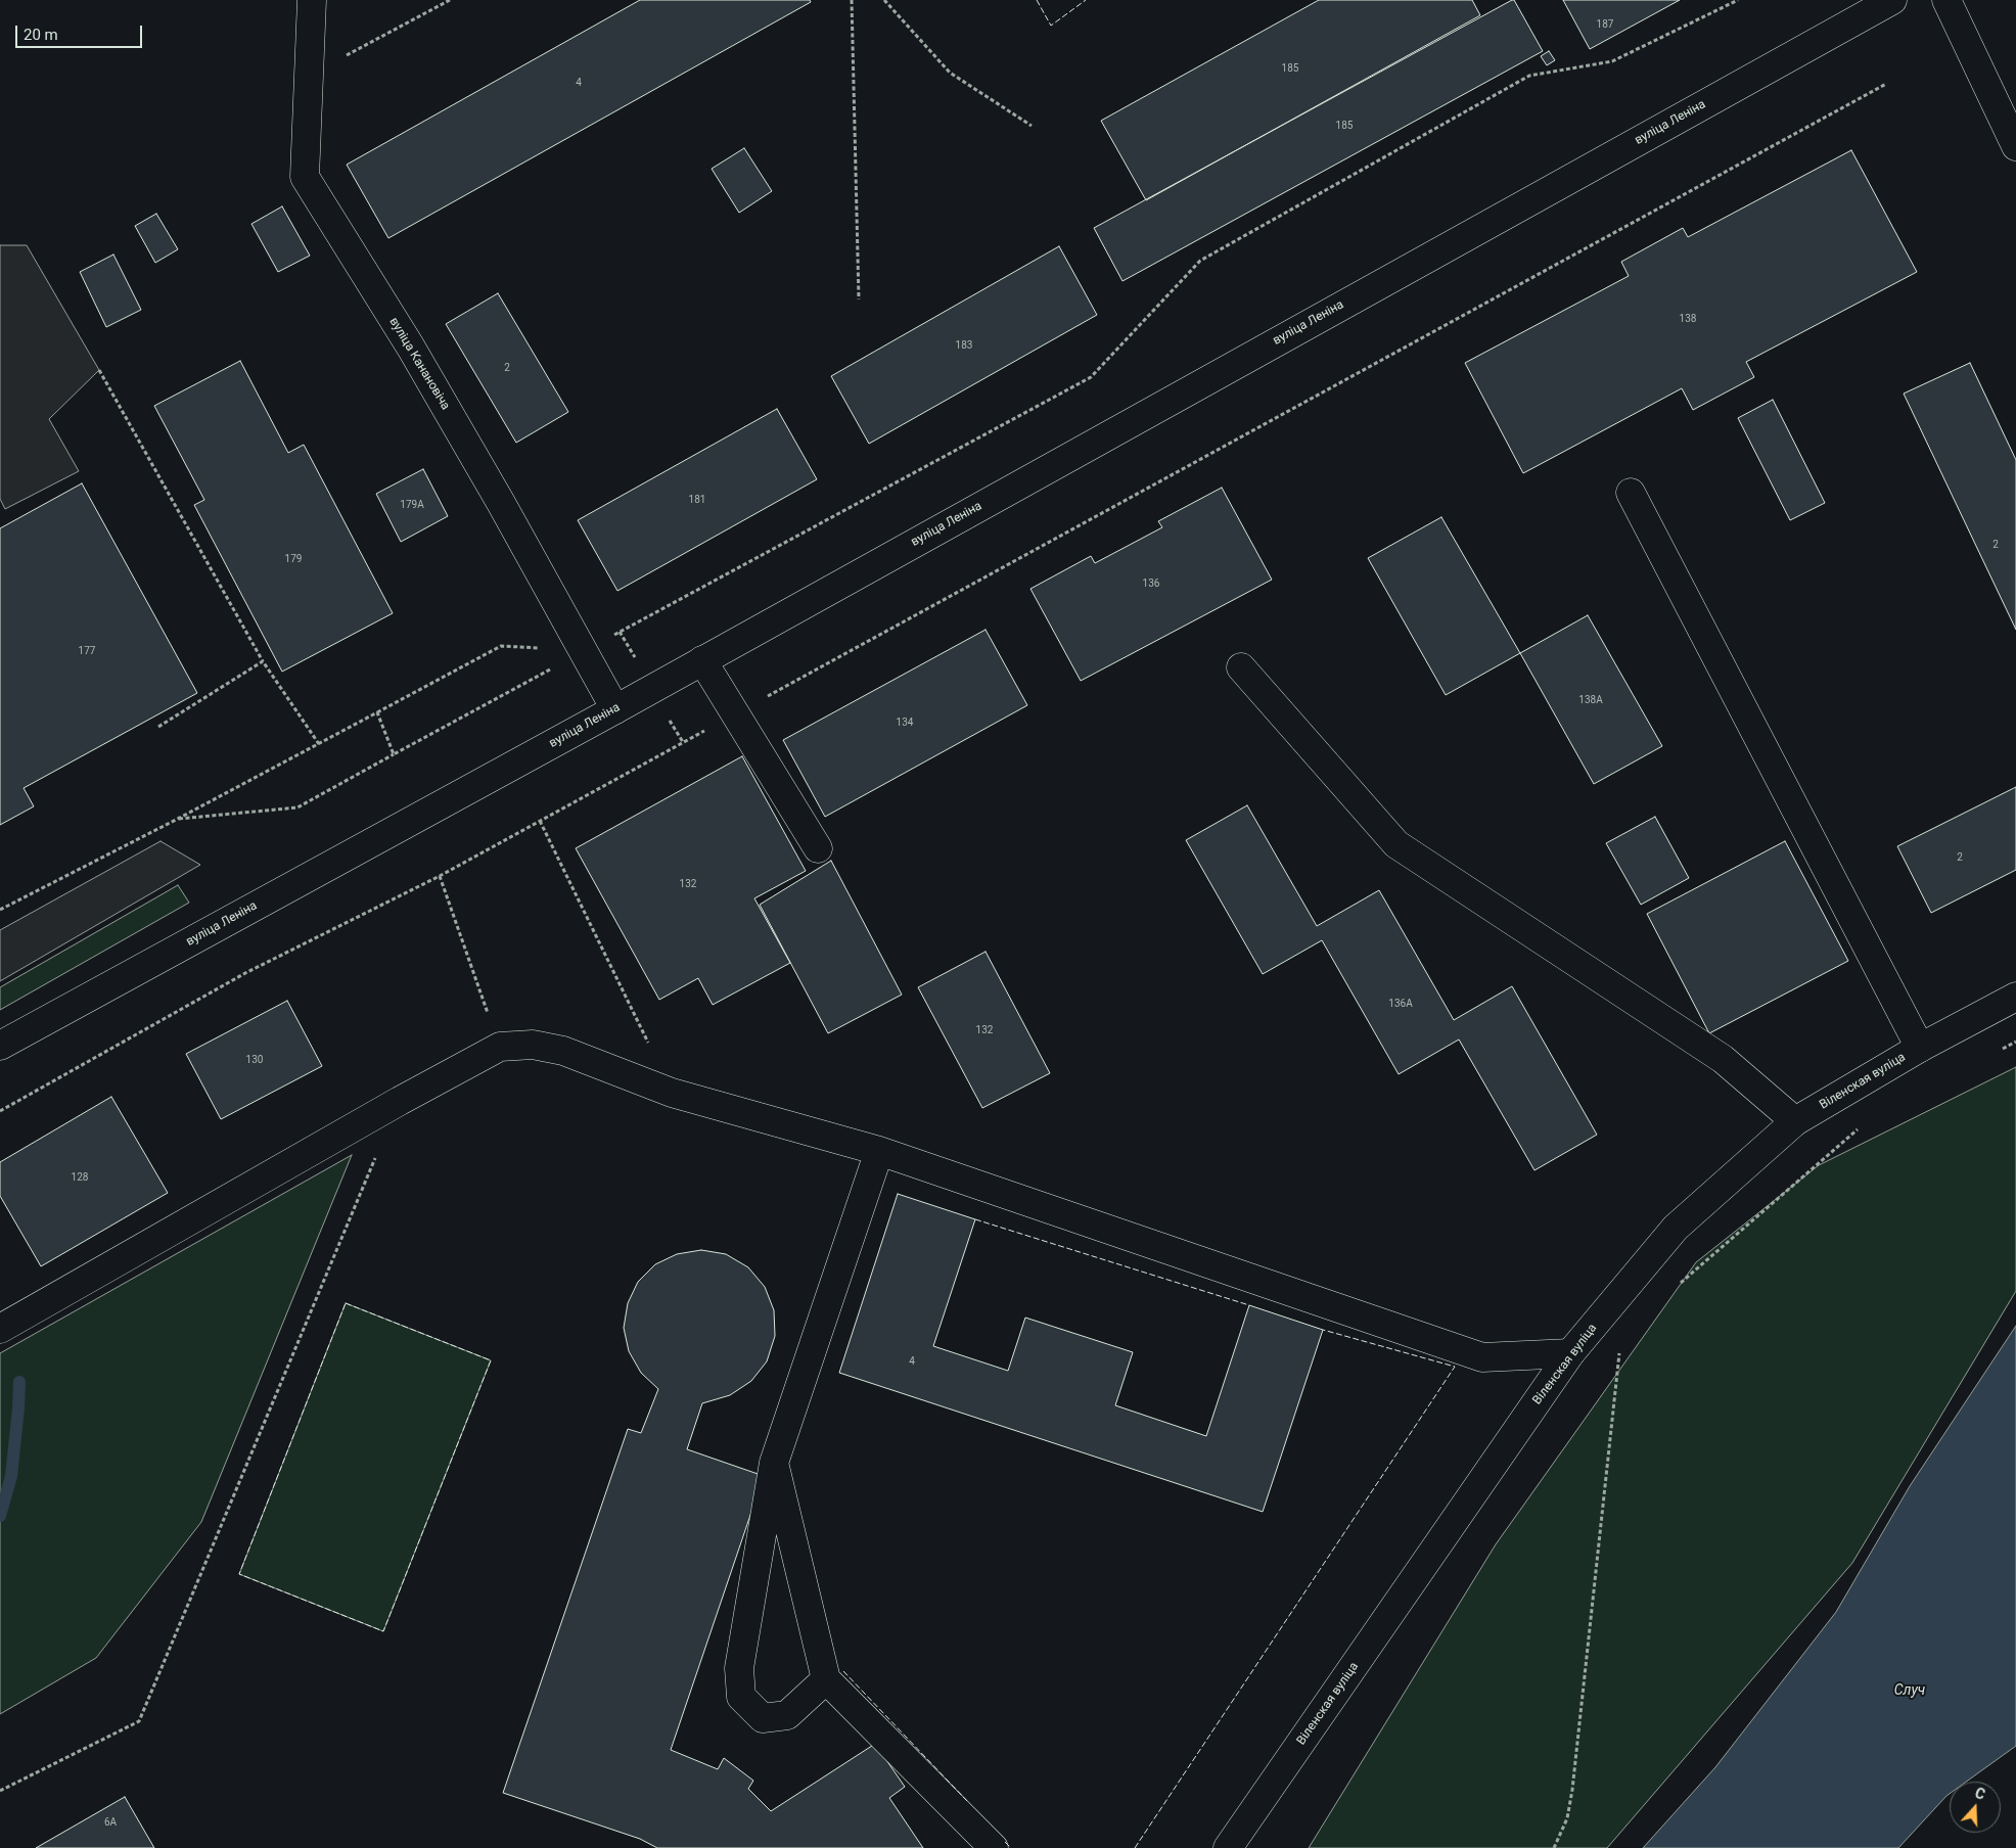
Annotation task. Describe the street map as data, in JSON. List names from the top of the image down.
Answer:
{
  "streets": {
    "main road": ["вуліца Леніна", "вуліца Канановіча", "Віленская вуліца"]
  },
  "crossings": [
    ["вуліца Леніна", "вуліца Канановіча"]
  ],
  "water": ["Случ"],
  "house_numbers": [
    "187",
    "185",
    "4",
    "185",
    "138",
    "183",
    "2",
    "181",
    "179А",
    "2",
    "179",
    "136",
    "177",
    "138А",
    "134",
    "2",
    "132",
    "136А",
    "132",
    "130",
    "128",
    "4",
    "6А"
  ],
  "scale_bar": "20 m",
  "north": "top"
}
